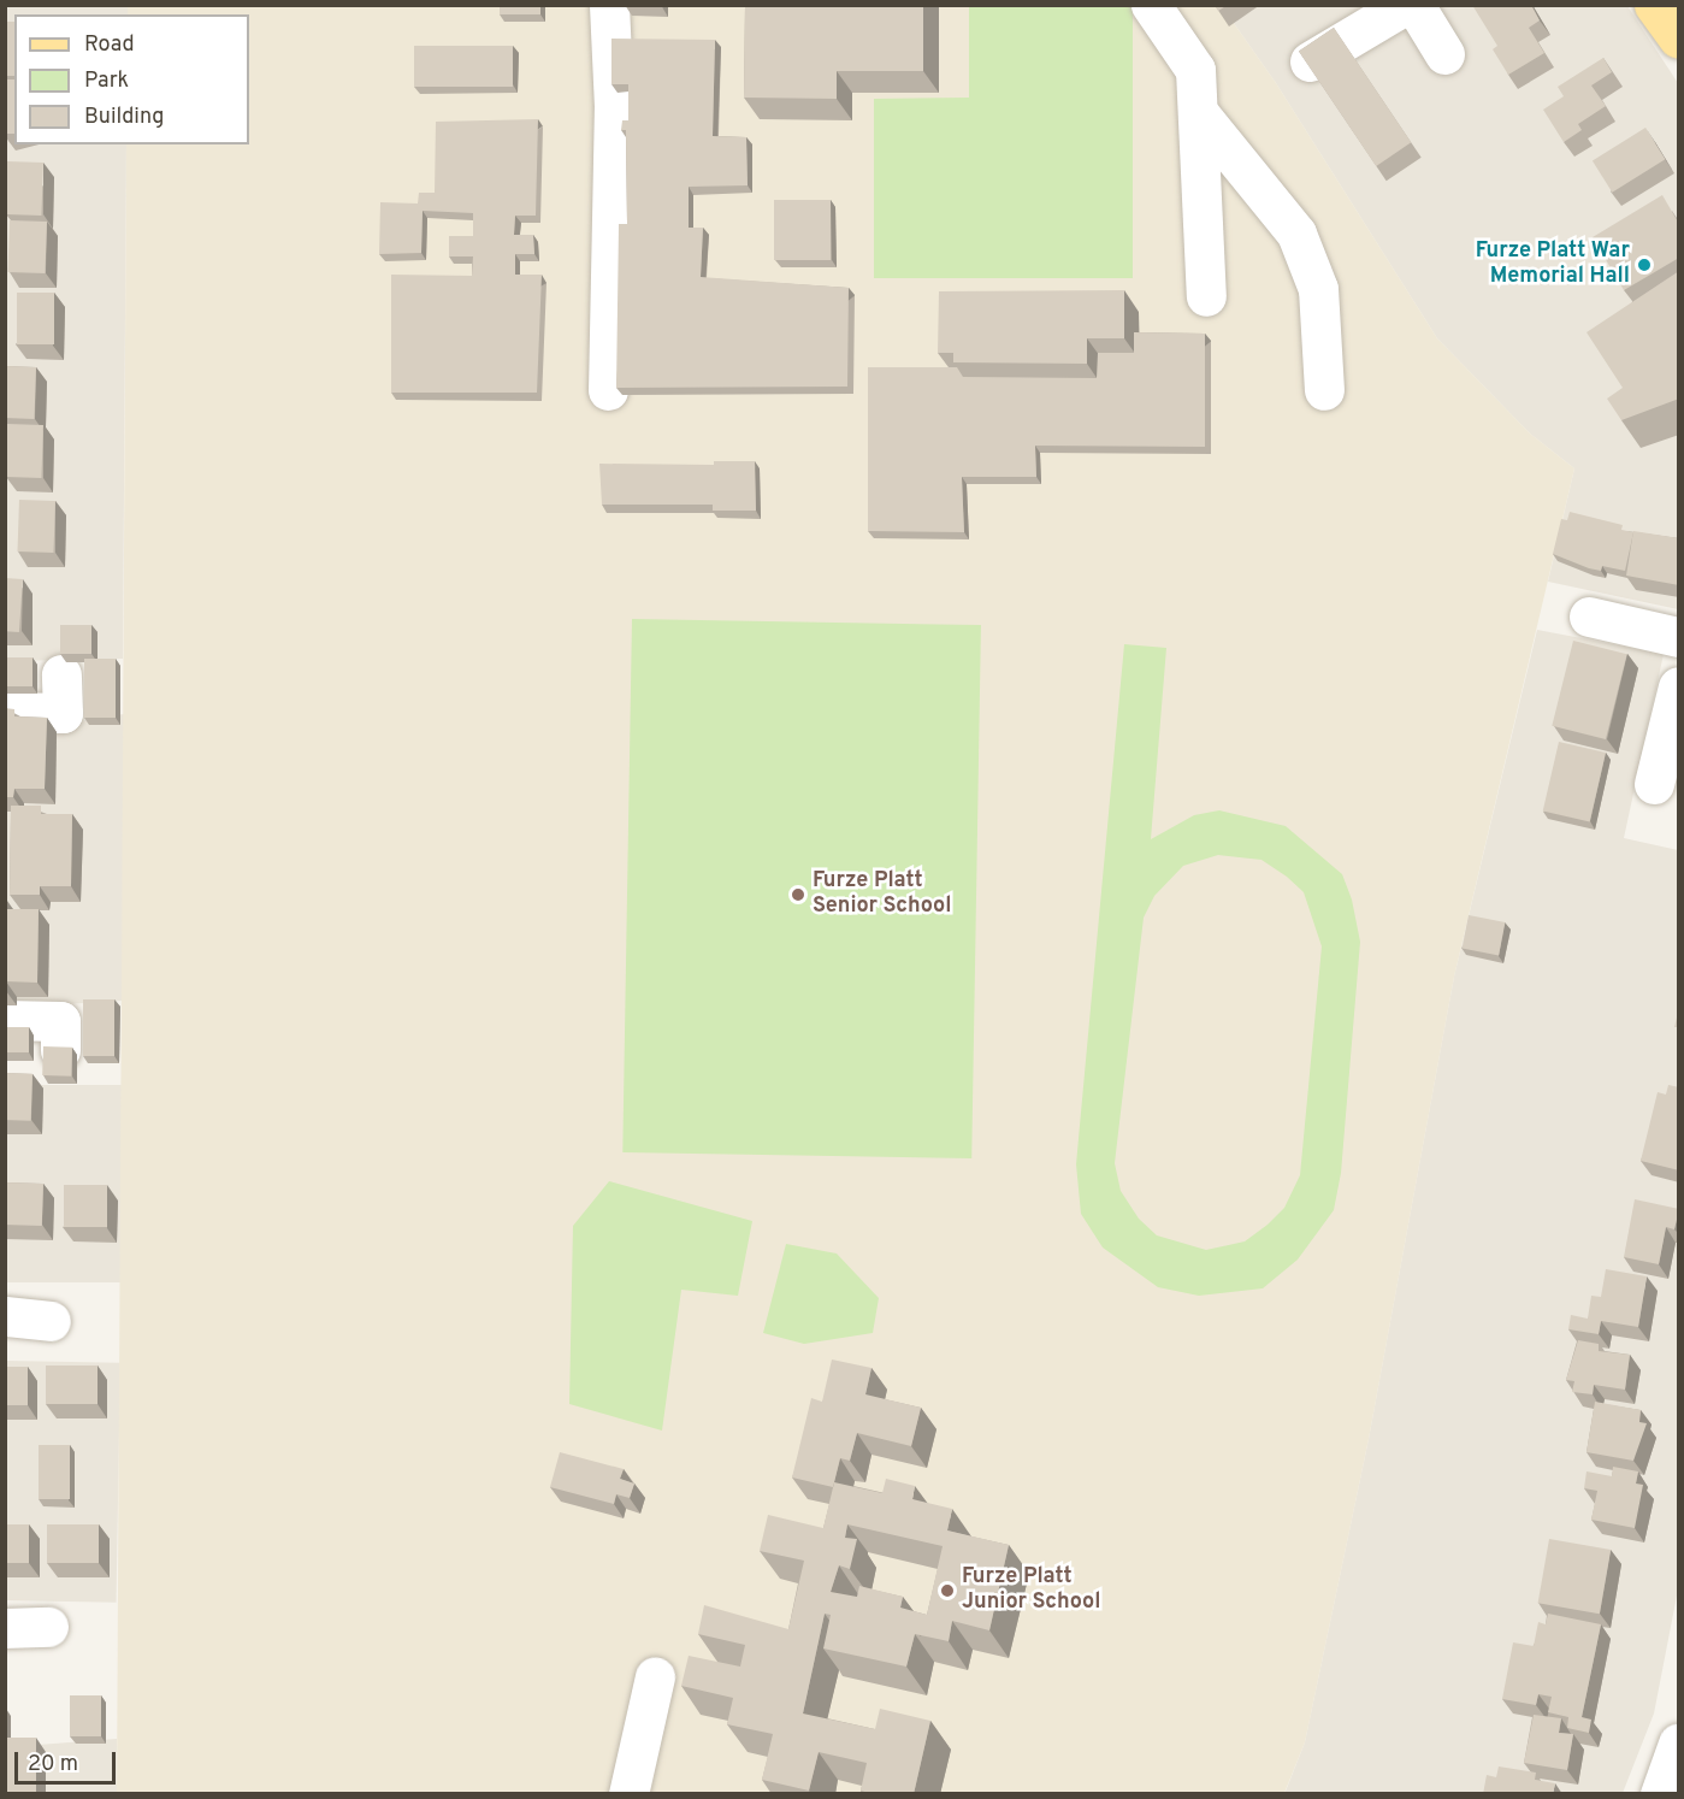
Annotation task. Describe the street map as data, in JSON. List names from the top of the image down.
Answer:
{
  "places": ["Furze Platt War Memorial Hall", "Furze Platt Senior School", "Furze Platt Junior School"],
  "legend": ["Road", "Park", "Building"],
  "scale_bar": "20 m"
}
